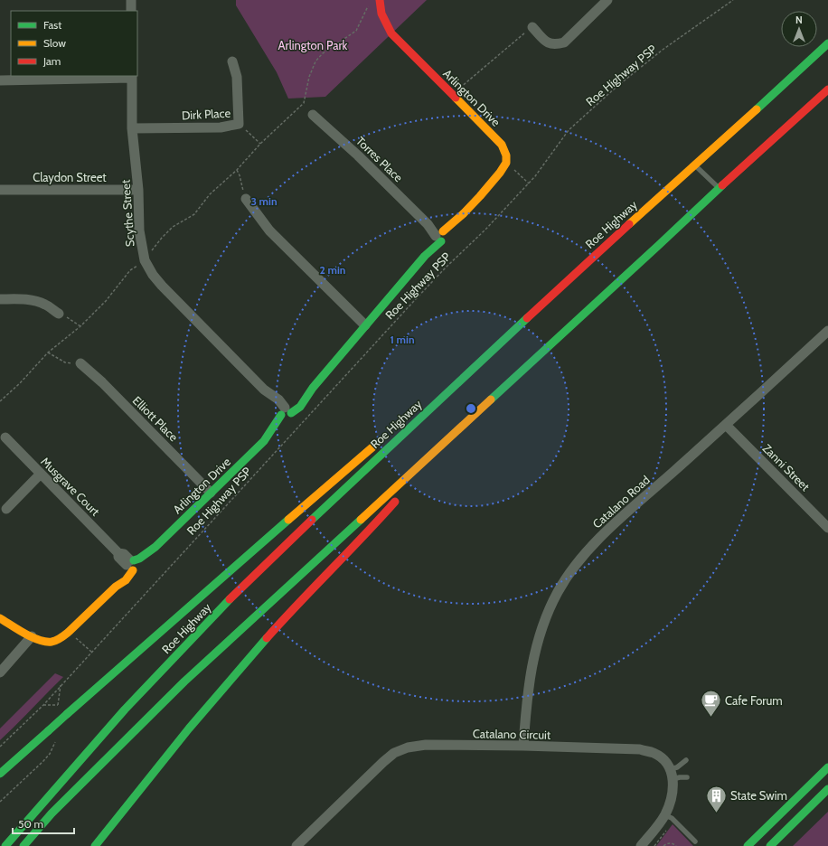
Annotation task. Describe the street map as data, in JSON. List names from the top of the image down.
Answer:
{
  "streets": {
    "main road": ["Arlington Drive", "Roe Highway"],
    "street": [
      "Dirk Place",
      "Torres Place",
      "Claydon Street",
      "Scythe Street",
      "Elliott Place",
      "Zanni Street",
      "Musgrave Court",
      "Catalano Road",
      "Catalano Circuit"
    ],
    "path": ["Roe Highway PSP"]
  },
  "crossings": [
    ["Arlington Drive", "Torres Place"],
    ["Arlington Drive", "Scythe Street"],
    ["Arlington Drive", "Elliott Place"],
    ["Arlington Drive", "Musgrave Court"],
    ["Dirk Place", "Scythe Street"],
    ["Claydon Street", "Scythe Street"],
    ["Zanni Street", "Catalano Road"],
    ["Catalano Road", "Catalano Circuit"]
  ],
  "parks": ["Arlington Park"],
  "places": {
    "cafe": ["Cafe Forum"],
    "building": ["State Swim"]
  },
  "legend": ["Fast", "Slow", "Jam"],
  "scale_bar": "50 m",
  "north": "top",
  "rings": ["3 min", "2 min", "1 min"]
}
